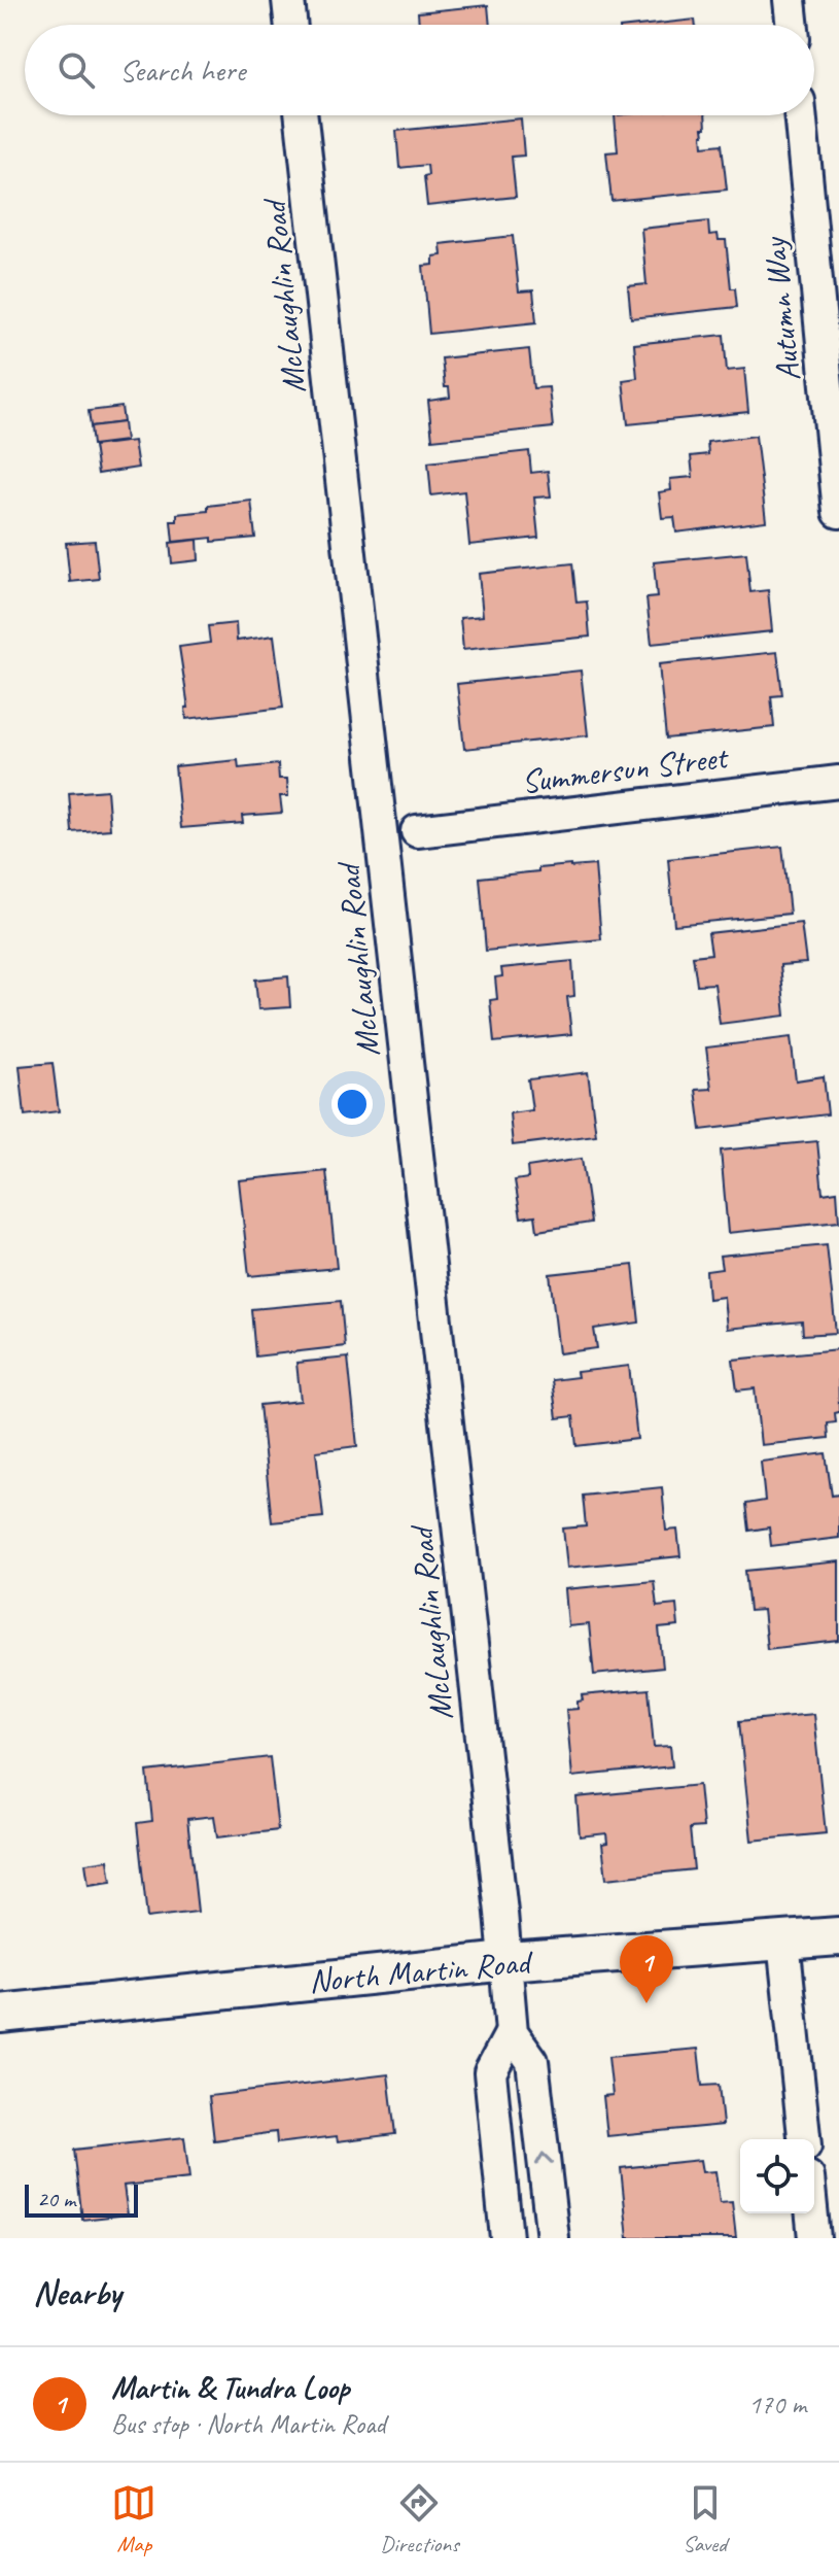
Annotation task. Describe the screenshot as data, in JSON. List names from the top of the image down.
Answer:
{
  "streets": {
    "street": [
      "McLaughlin Road",
      "Autumn Way",
      "Summersun Street",
      "North Martin Road"
    ]
  },
  "crossings": [
    ["McLaughlin Road", "North Martin Road"]
  ],
  "scale_bar": "20 m",
  "page": {
    "search": "Search here",
    "pins": "1",
    "scale": "20 m",
    "heading": "Nearby",
    "list": [
      {
        "mark": "1",
        "name": "Martin & Tundra Loop",
        "note": "Bus stop · North Martin Road",
        "value": "170 m"
      }
    ],
    "nav": ["Map", "Directions", "Saved"]
  }
}
